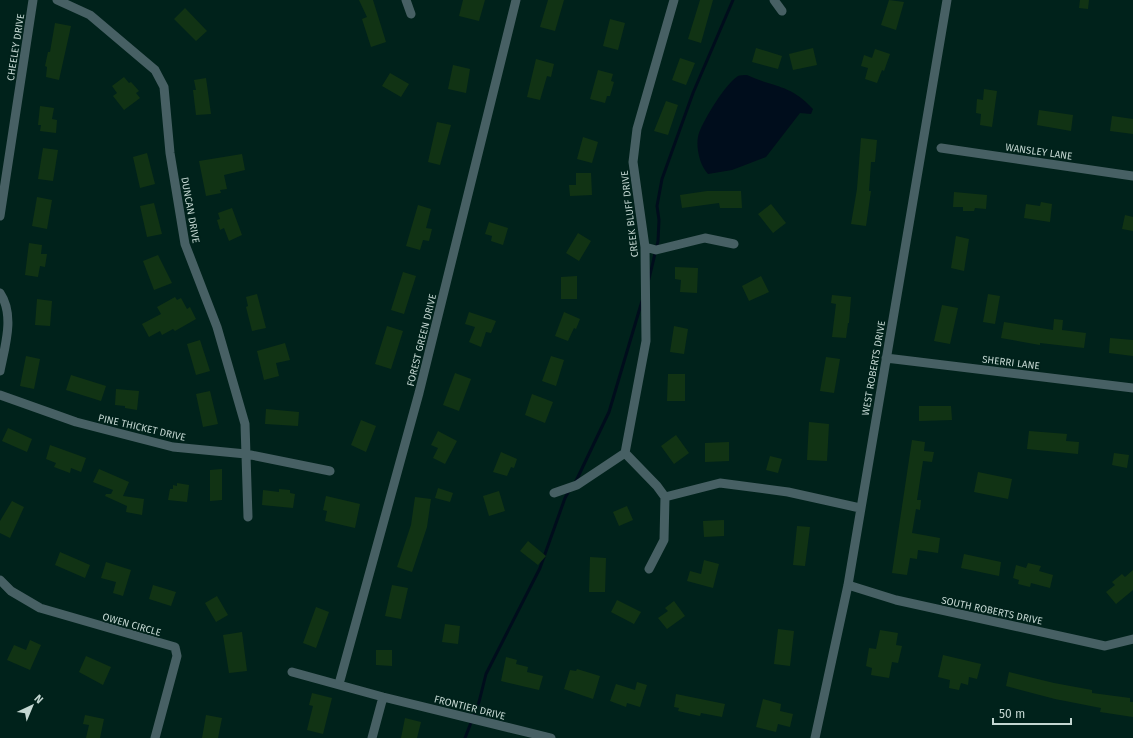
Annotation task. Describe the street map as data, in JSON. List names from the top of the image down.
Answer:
{
  "streets": {
    "street": [
      "CHEELEY DRIVE",
      "WANSLEY LANE",
      "DUNCAN DRIVE",
      "CREEK BLUFF DRIVE",
      "FOREST GREEN DRIVE",
      "SHERRI LANE",
      "WEST ROBERTS DRIVE",
      "PINE THICKET DRIVE",
      "SOUTH ROBERTS DRIVE",
      "OWEN CIRCLE",
      "FRONTIER DRIVE"
    ]
  },
  "crossings": [
    ["DUNCAN DRIVE", "PINE THICKET DRIVE"],
    ["FOREST GREEN DRIVE", "FRONTIER DRIVE"],
    ["SHERRI LANE", "WEST ROBERTS DRIVE"],
    ["WEST ROBERTS DRIVE", "SOUTH ROBERTS DRIVE"]
  ],
  "scale_bar": "50 m",
  "north": "top right"
}
